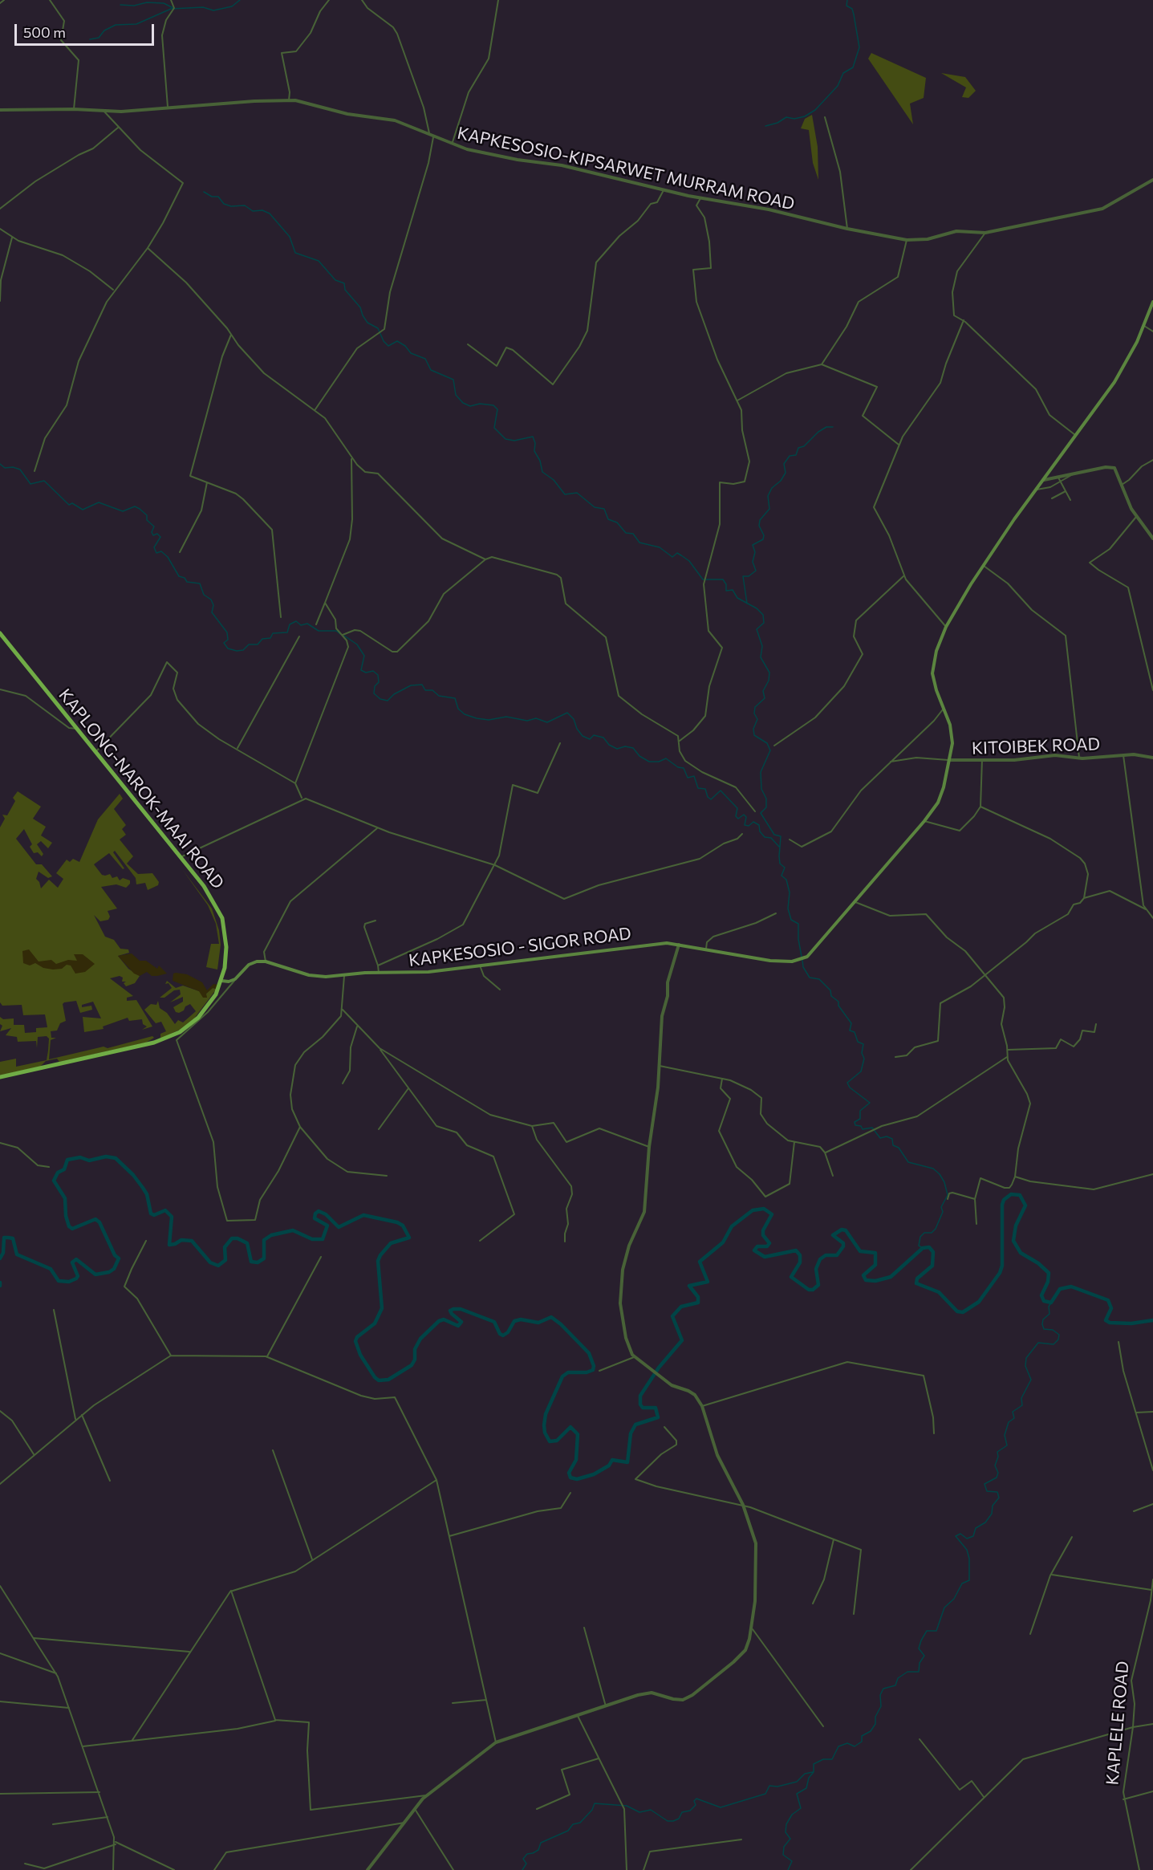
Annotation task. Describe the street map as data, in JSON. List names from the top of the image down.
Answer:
{
  "streets": {
    "highway": ["KAPLONG-NAROK-MAAI ROAD"],
    "main road": ["KAPKESOSIO - SIGOR ROAD"],
    "street": ["KAPKESOSIO-KIPSARWET MURRAM ROAD", "KITOIBEK ROAD", "KAPLELE ROAD"]
  },
  "scale_bar": "500 m"
}
